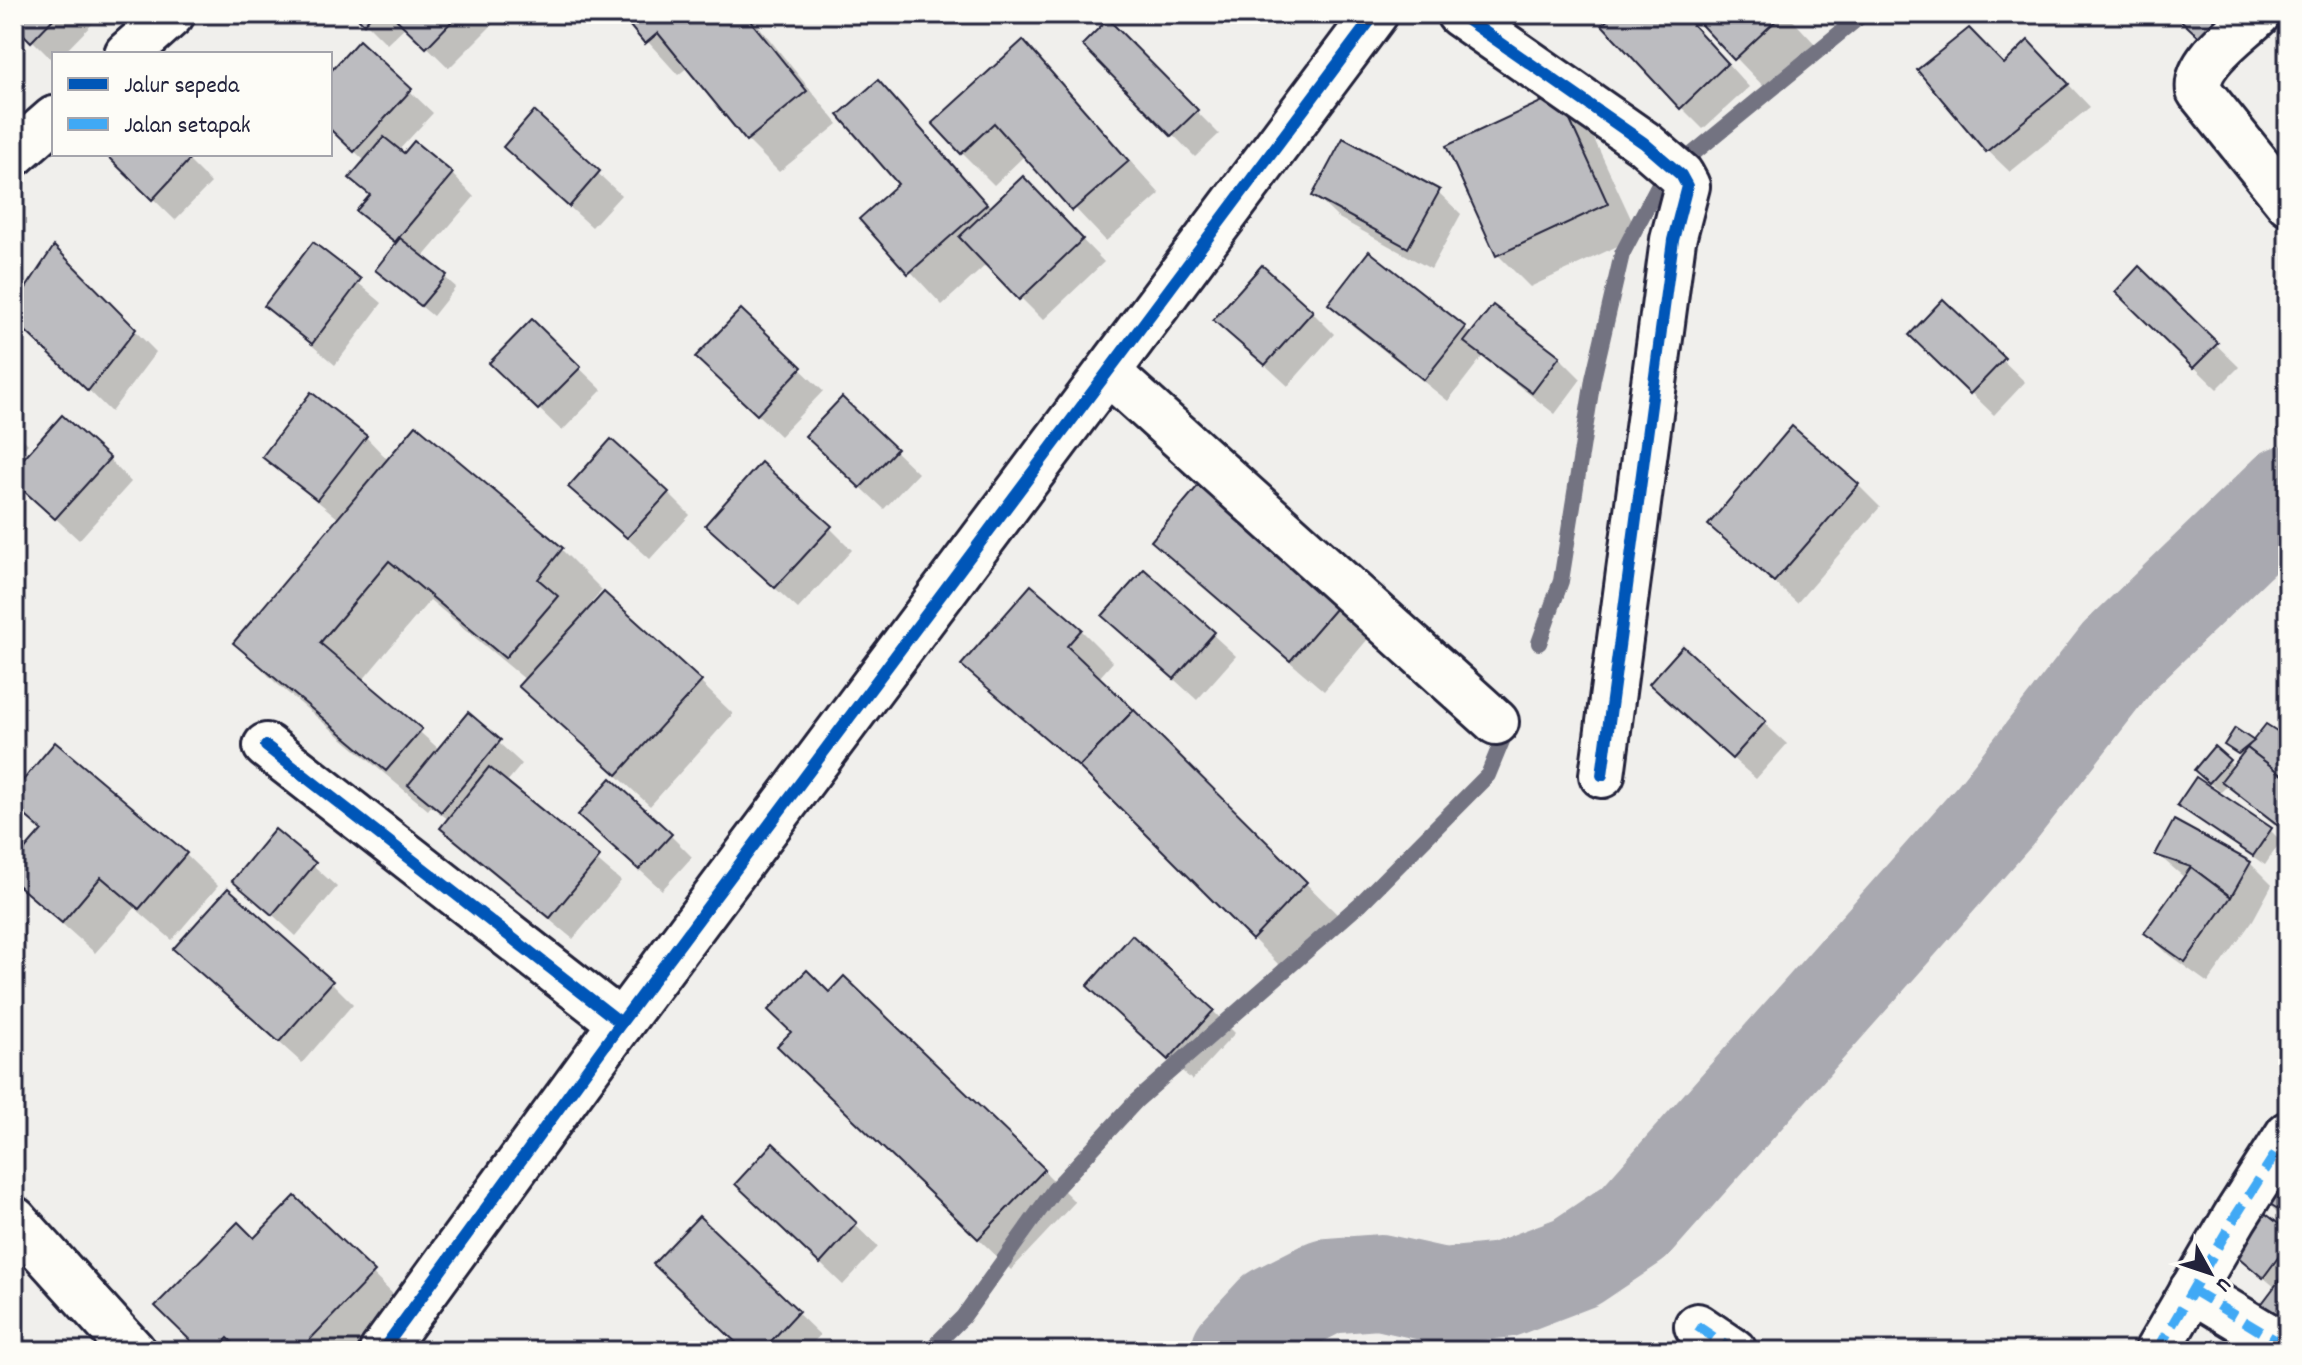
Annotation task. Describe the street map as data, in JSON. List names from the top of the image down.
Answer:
{
  "legend": ["Jalur sepeda", "Jalan setapak"],
  "north": "bottom right"
}
